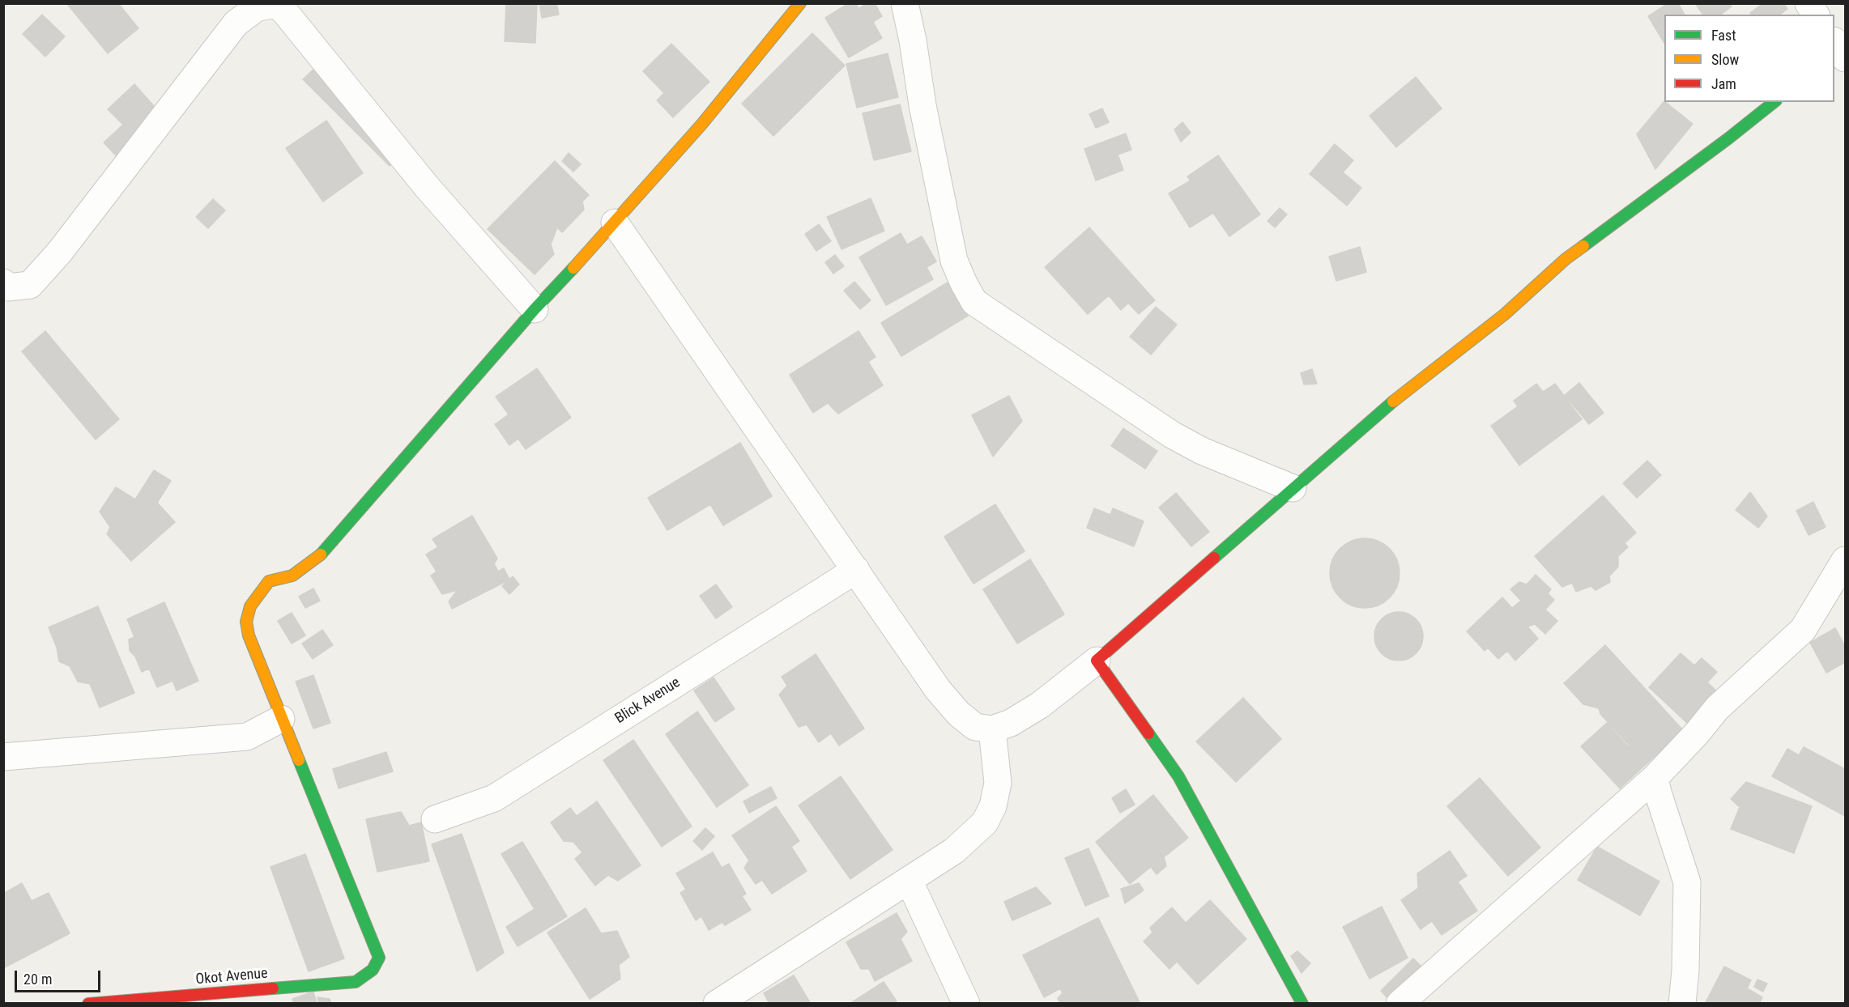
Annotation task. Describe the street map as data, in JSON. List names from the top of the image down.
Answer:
{
  "streets": {
    "street": ["Blick Avenue", "Okot Avenue"]
  },
  "legend": ["Fast", "Slow", "Jam"],
  "scale_bar": "20 m"
}
